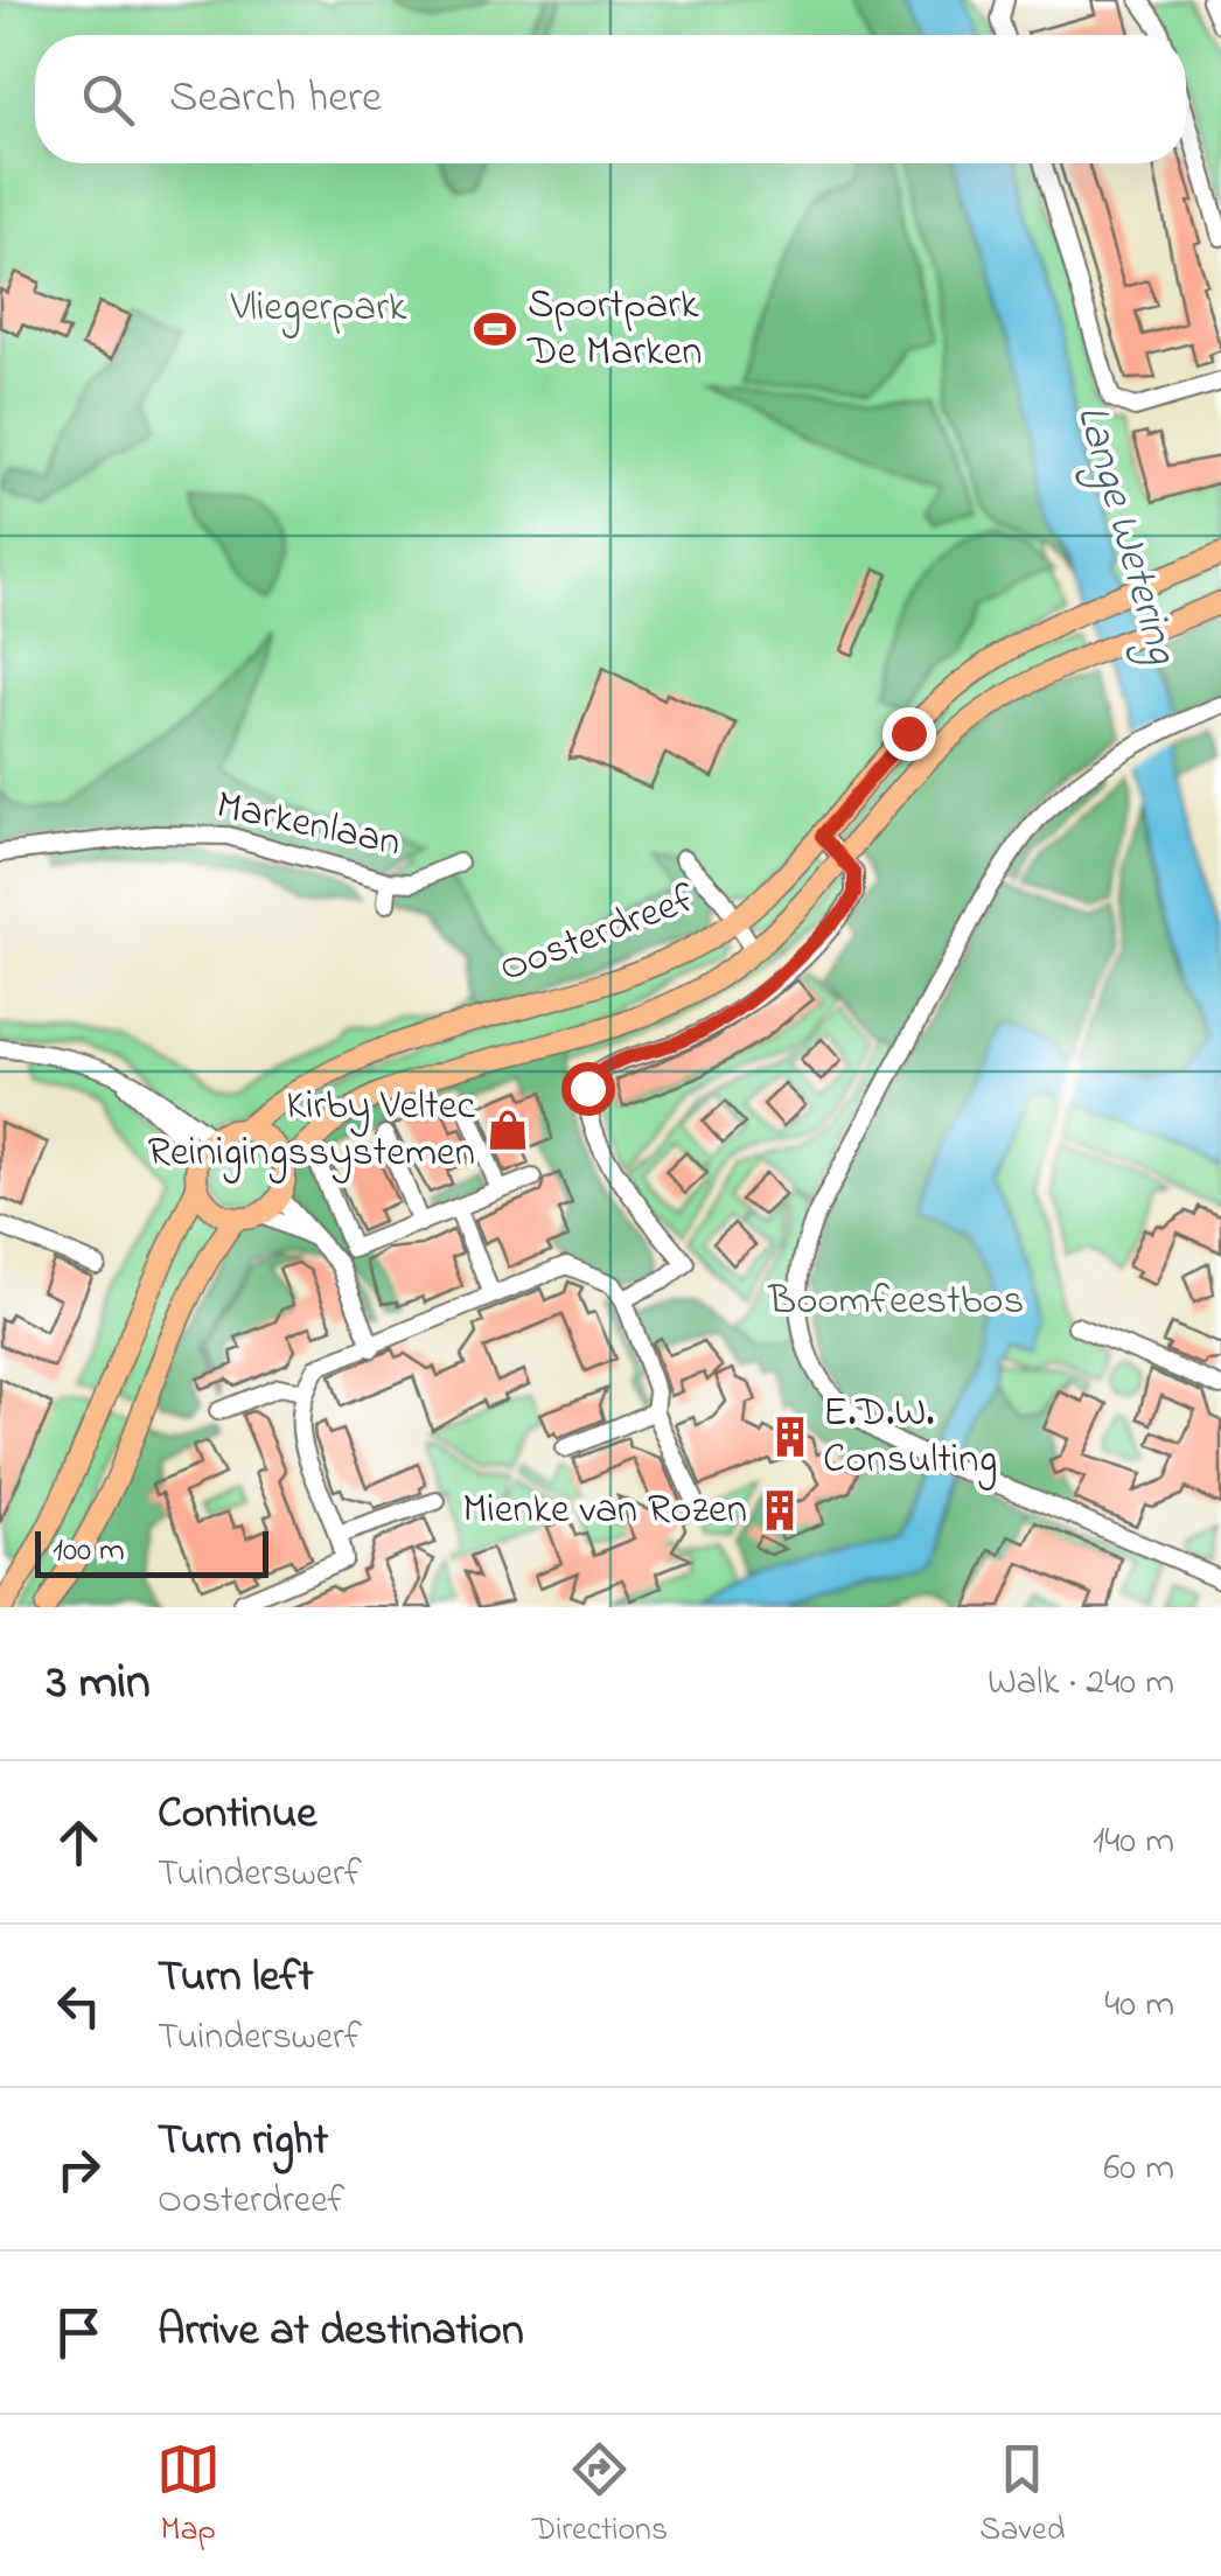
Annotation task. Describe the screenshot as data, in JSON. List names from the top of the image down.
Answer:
{
  "streets": {
    "main road": ["Oosterdreef"],
    "street": ["Markenlaan"]
  },
  "water": ["Lange Wetering"],
  "parks": ["Vliegerpark", "Boomfeestbos"],
  "places": {
    "sports": ["Sportpark De Marken"],
    "shop": ["Kirby Veltec Reinigingssystemen"],
    "building": ["E.D.W. Consulting", "Mienke van Rozen"]
  },
  "scale_bar": "100 m",
  "page": {
    "search": "Search here",
    "scale": "100 m",
    "heading": ["3 min", "Walk · 240 m"],
    "list": [
      ["Continue", "Tuinderswerf", "140 m"],
      ["Turn left", "Tuinderswerf", "40 m"],
      ["Turn right", "Oosterdreef", "60 m"],
      "Arrive at destination"
    ],
    "nav": ["Map", "Directions", "Saved"]
  }
}
